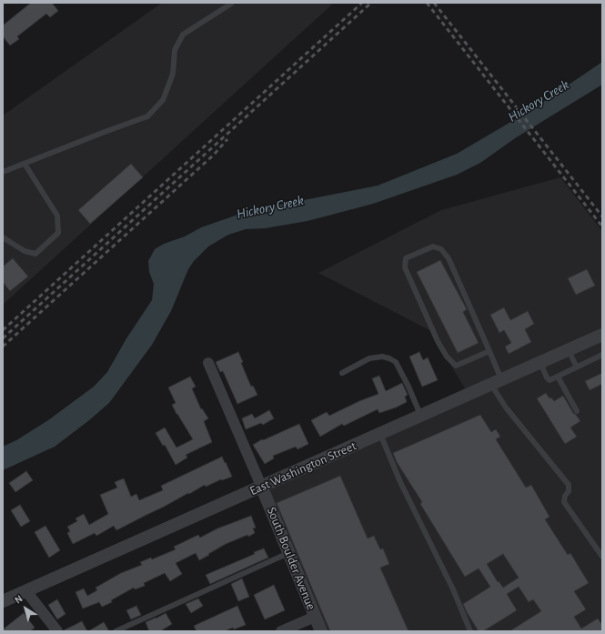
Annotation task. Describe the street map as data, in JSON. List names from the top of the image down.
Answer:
{
  "streets": {
    "street": ["East Washington Street", "South Boulder Avenue"]
  },
  "crossings": [
    ["East Washington Street", "South Boulder Avenue"]
  ],
  "water": ["Hickory Creek"],
  "north": "top left"
}
